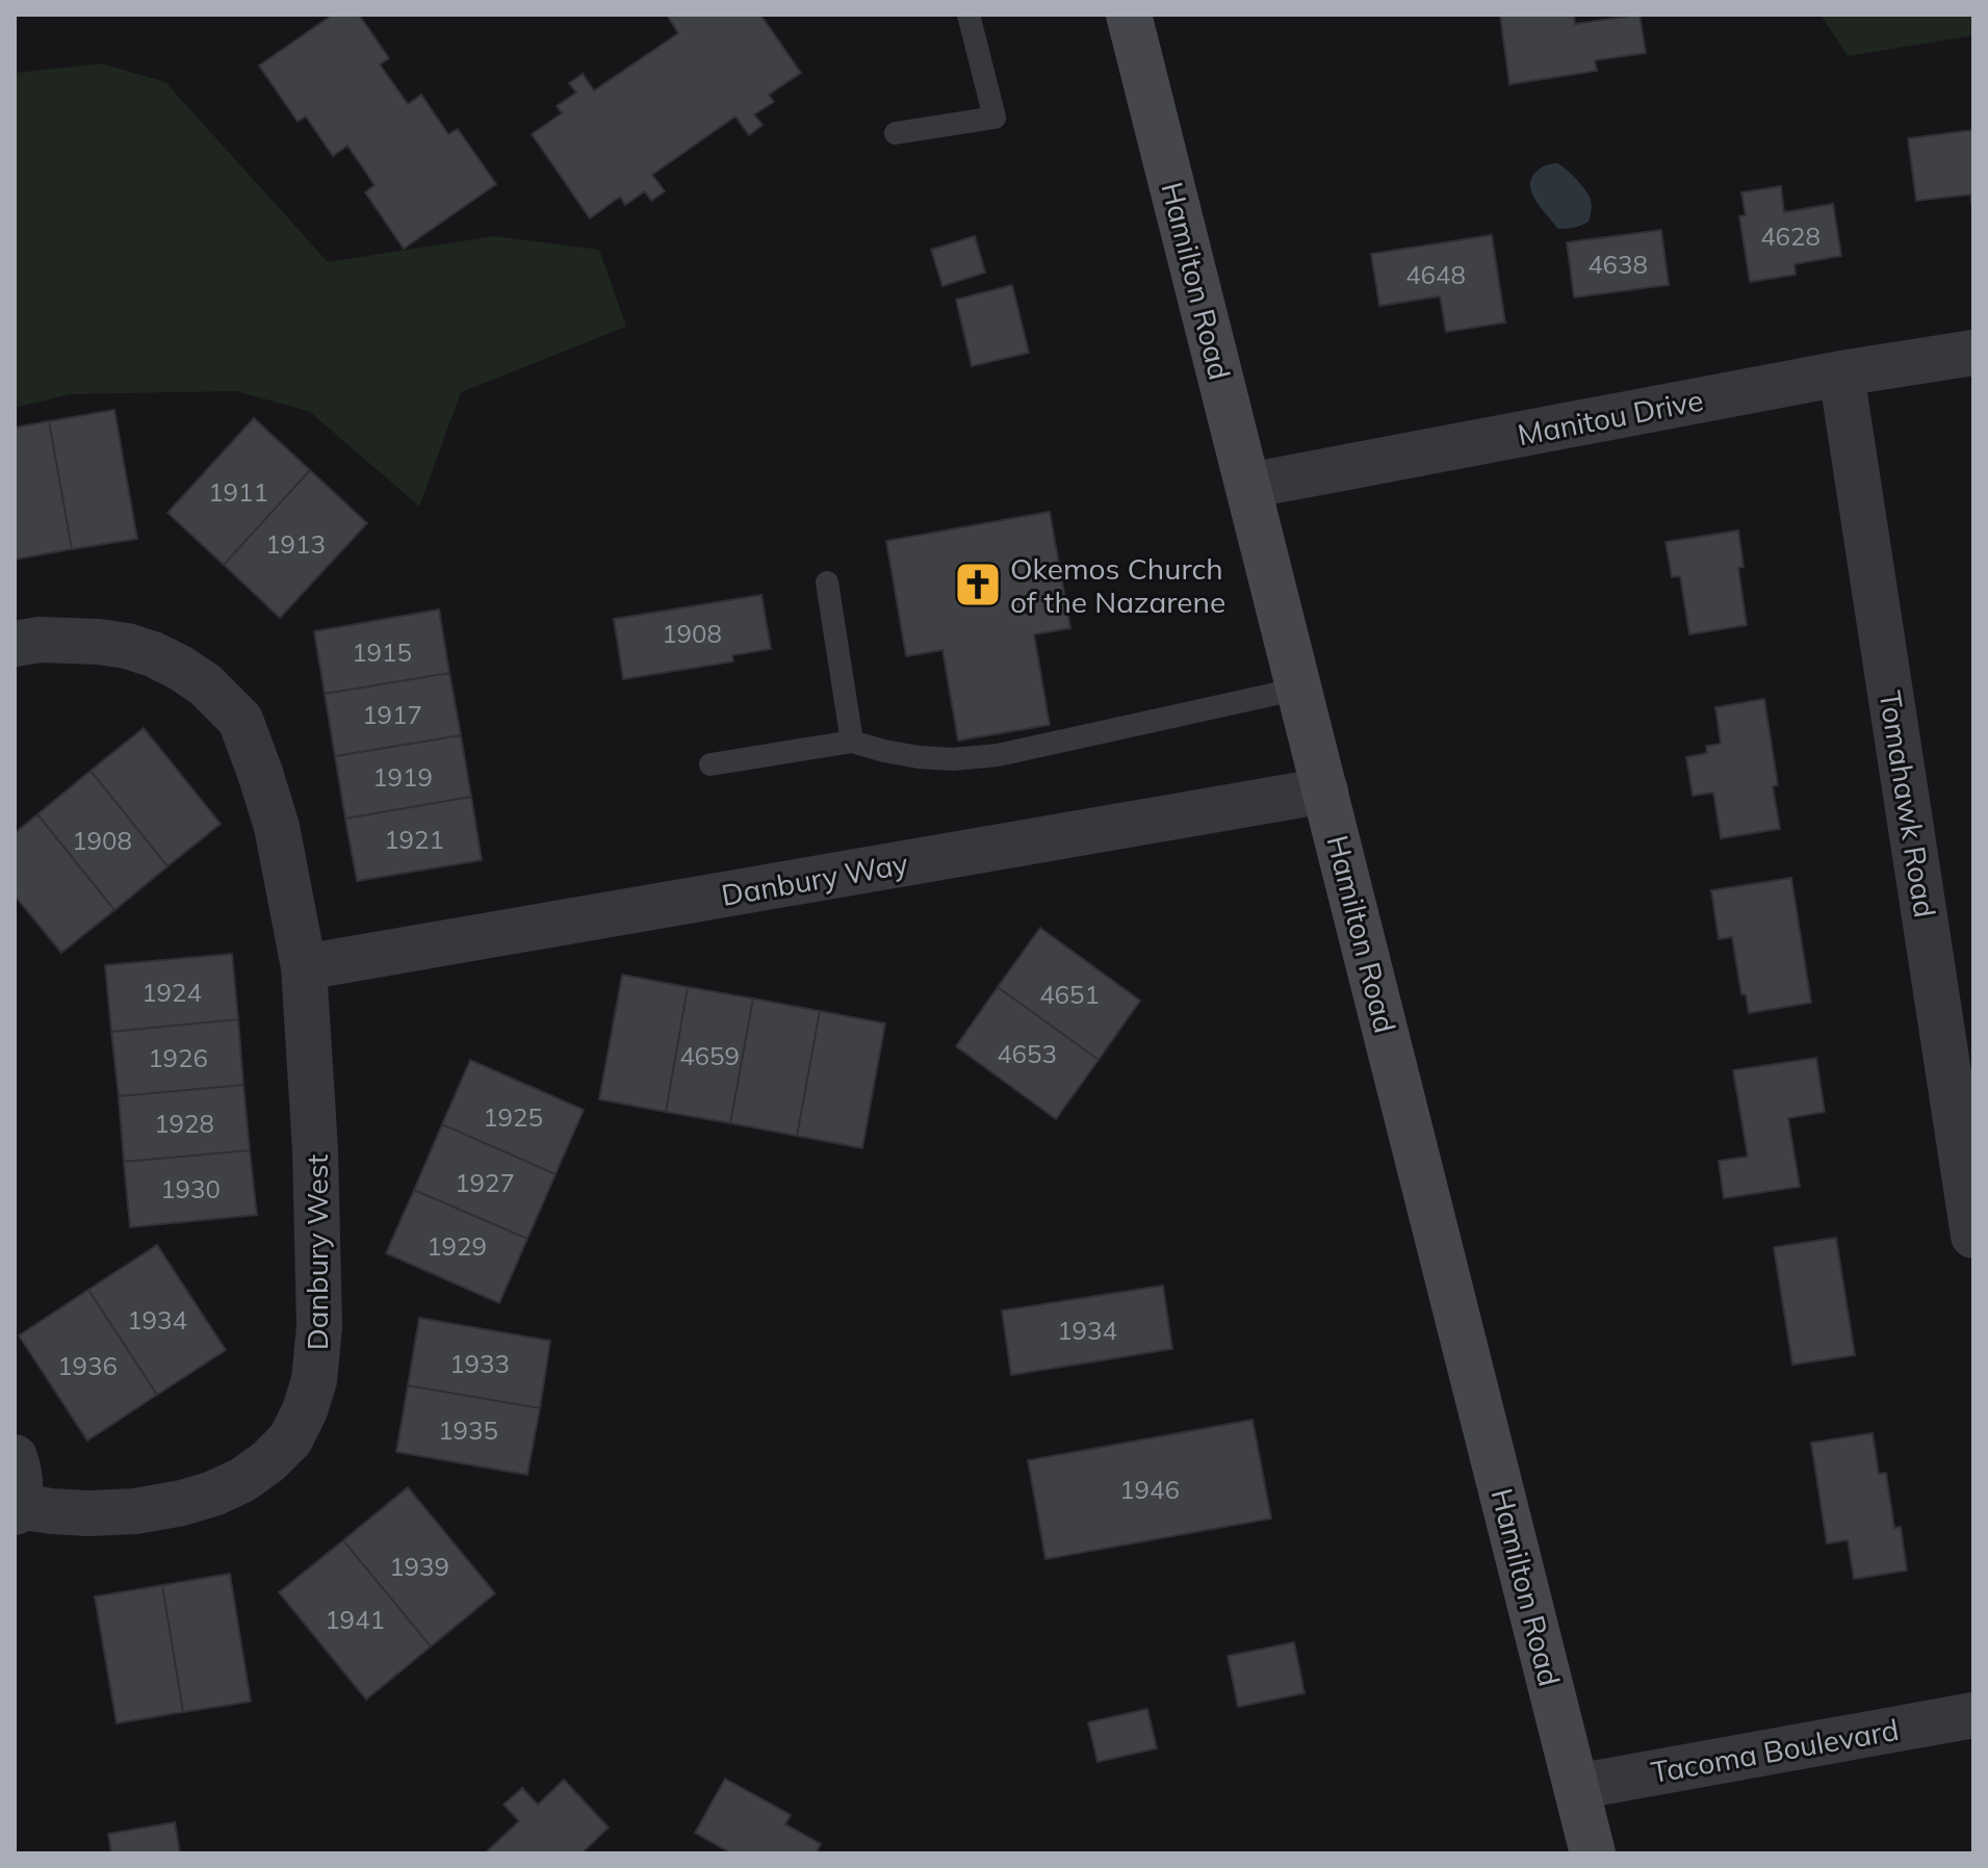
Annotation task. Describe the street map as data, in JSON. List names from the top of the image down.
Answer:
{
  "streets": {
    "street": [
      "Hamilton Road",
      "Manitou Drive",
      "Tomahawk Road",
      "Danbury Way",
      "Danbury West",
      "Tacoma Boulevard"
    ]
  },
  "crossings": [
    ["Hamilton Road", "Manitou Drive"],
    ["Hamilton Road", "Danbury Way"],
    ["Hamilton Road", "Tacoma Boulevard"],
    ["Manitou Drive", "Tomahawk Road"],
    ["Danbury Way", "Danbury West"]
  ],
  "places": {
    "church": ["Okemos Church of the Nazarene"]
  },
  "house_numbers": [
    "4628",
    "4638",
    "4648",
    "1911",
    "1913",
    "1908",
    "1915",
    "1917",
    "1919",
    "1921",
    "1908",
    "1924",
    "4651",
    "4653",
    "4659",
    "1926",
    "1925",
    "1928",
    "1927",
    "1930",
    "1929",
    "1934",
    "1934",
    "1933",
    "1936",
    "1935",
    "1946",
    "1939",
    "1941"
  ]
}
